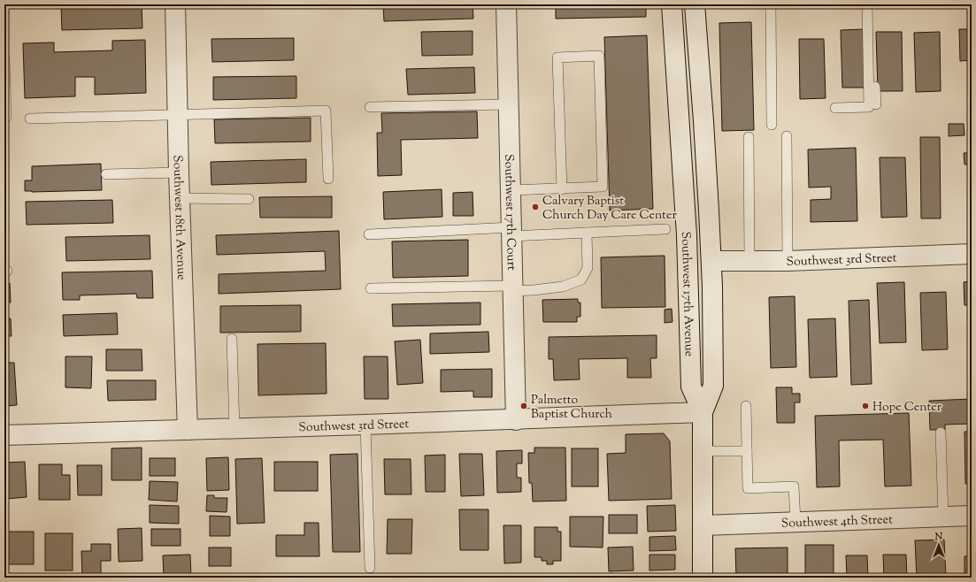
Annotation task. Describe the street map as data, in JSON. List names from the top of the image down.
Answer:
{
  "streets": {
    "street": [
      "Southwest 17th Court",
      "Southwest 18th Avenue",
      "Southwest 3rd Street",
      "Southwest 17th Avenue",
      "Southwest 4th Street"
    ]
  },
  "crossings": [
    ["Southwest 17th Court", "Southwest 3rd Street"],
    ["Southwest 18th Avenue", "Southwest 3rd Street"],
    ["Southwest 3rd Street", "Southwest 17th Avenue"],
    ["Southwest 17th Avenue", "Southwest 4th Street"]
  ],
  "places": ["Calvary Baptist Church Day Care Center", "Palmetto Baptist Church", "Hope Center"],
  "north": "top"
}
